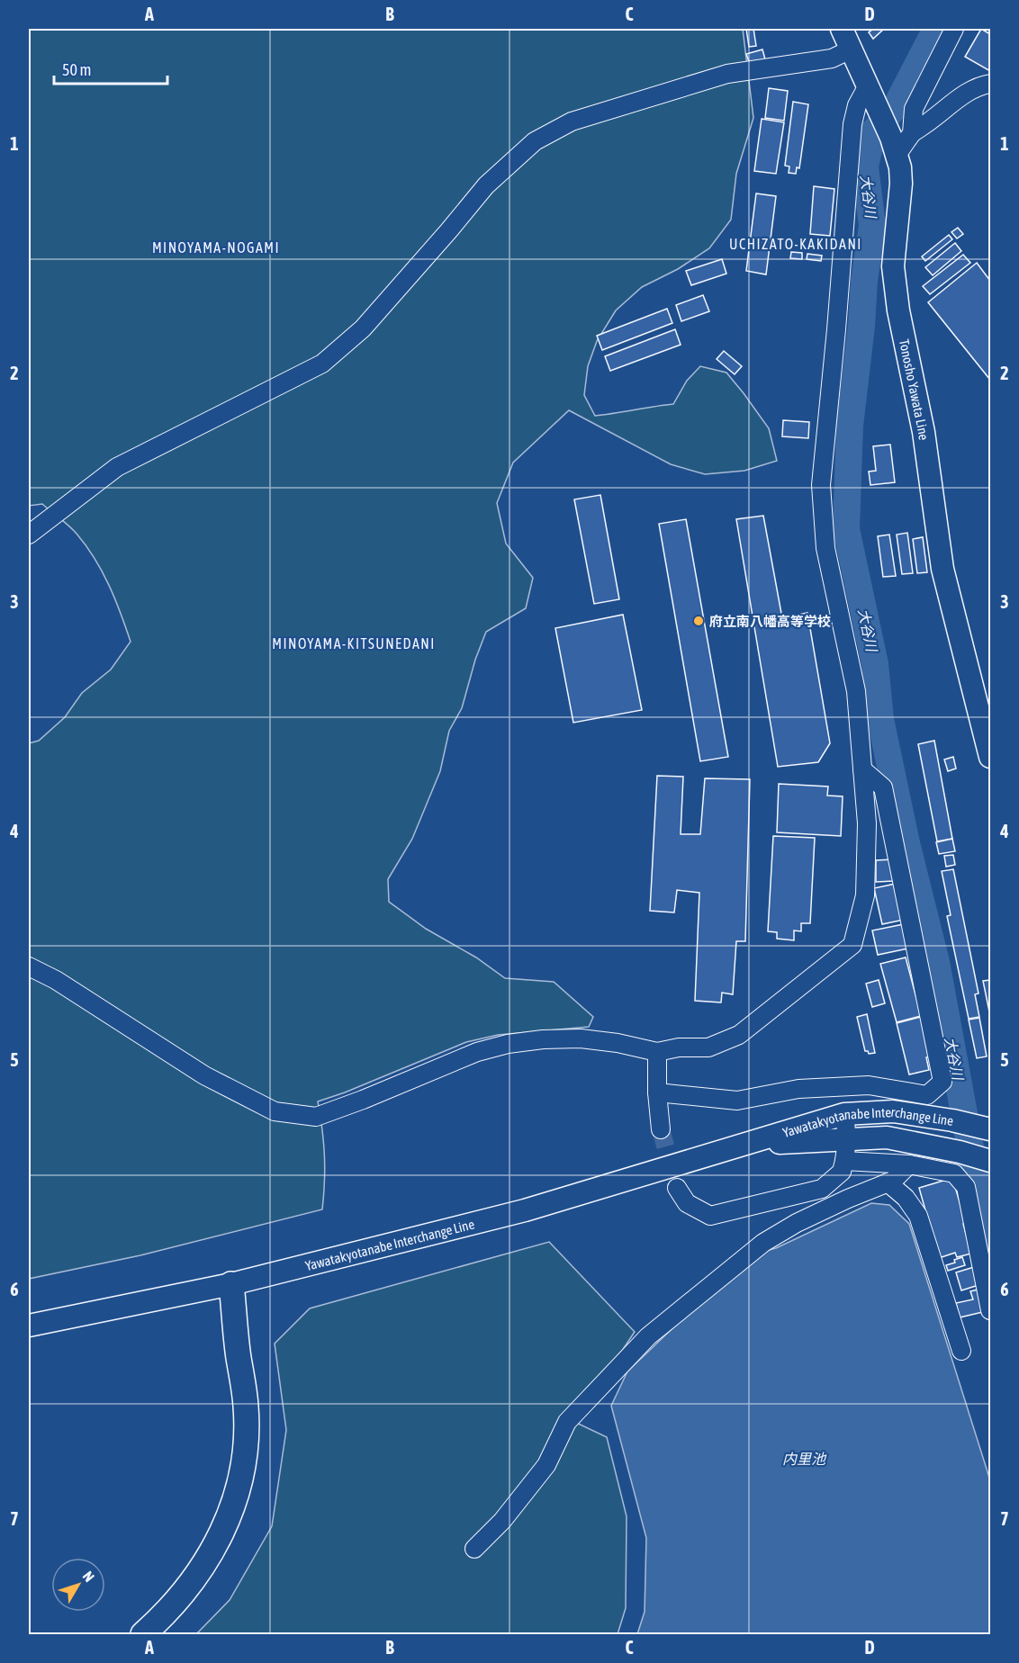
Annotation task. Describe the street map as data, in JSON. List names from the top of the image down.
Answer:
{
  "streets": {
    "main road": ["Tonosho Yawata Line", "Yawatakyotanabe Interchange Line"]
  },
  "districts": ["UCHIZATO-KAKIDANI", "MINOYAMA-NOGAMI", "MINOYAMA-KITSUNEDANI"],
  "water": ["大谷川", "内里池"],
  "places": ["府立南八幡高等学校"],
  "scale_bar": "50 m",
  "north": "top right",
  "grid": {
    "columns": [
      "A",
      "B",
      "C",
      "D"
    ],
    "rows": [
      "1",
      "2",
      "3",
      "4",
      "5",
      "6",
      "7"
    ]
  }
}
